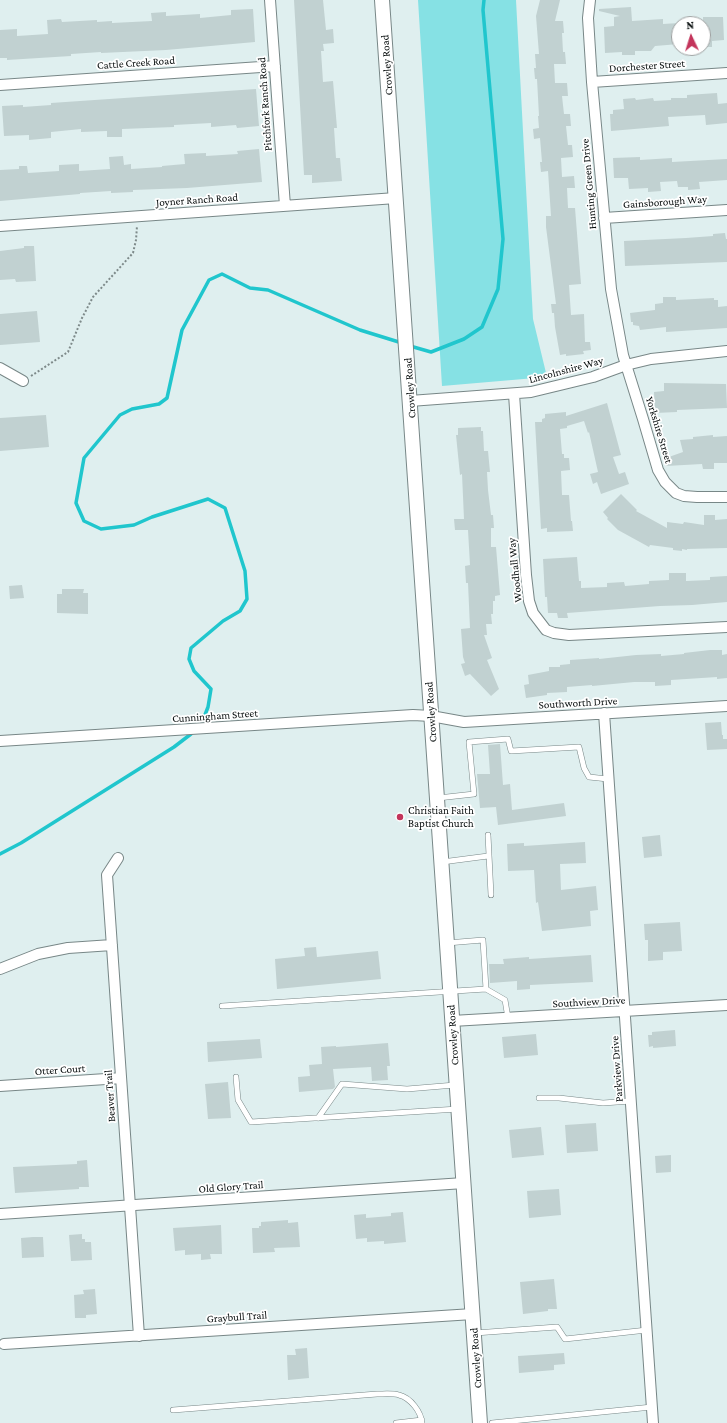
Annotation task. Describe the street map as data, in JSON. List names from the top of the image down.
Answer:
{
  "streets": {
    "main road": ["Crowley Road"],
    "street": [
      "Cattle Creek Road",
      "Dorchester Street",
      "Pitchfork Ranch Road",
      "Hunting Green Drive",
      "Joyner Ranch Road",
      "Gainsborough Way",
      "Lincolnshire Way",
      "Yorkshire Street",
      "Woodhall Way",
      "Southworth Drive",
      "Cunningham Street",
      "Southview Drive",
      "Parkview Drive",
      "Otter Court",
      "Beaver Trail",
      "Old Glory Trail",
      "Graybull Trail"
    ]
  },
  "crossings": [
    ["Cattle Creek Road", "Pitchfork Ranch Road"],
    ["Crowley Road", "Joyner Ranch Road"],
    ["Crowley Road", "Lincolnshire Way"],
    ["Crowley Road", "Southworth Drive"],
    ["Crowley Road", "Cunningham Street"],
    ["Crowley Road", "Southview Drive"],
    ["Crowley Road", "Old Glory Trail"],
    ["Crowley Road", "Graybull Trail"],
    ["Dorchester Street", "Hunting Green Drive"],
    ["Pitchfork Ranch Road", "Joyner Ranch Road"],
    ["Hunting Green Drive", "Gainsborough Way"],
    ["Hunting Green Drive", "Lincolnshire Way"],
    ["Hunting Green Drive", "Yorkshire Street"],
    ["Lincolnshire Way", "Yorkshire Street"],
    ["Lincolnshire Way", "Woodhall Way"],
    ["Southworth Drive", "Cunningham Street"],
    ["Southworth Drive", "Parkview Drive"],
    ["Southview Drive", "Parkview Drive"],
    ["Otter Court", "Beaver Trail"],
    ["Beaver Trail", "Old Glory Trail"],
    ["Beaver Trail", "Graybull Trail"]
  ],
  "places": ["Christian Faith Baptist Church"],
  "north": "top"
}
